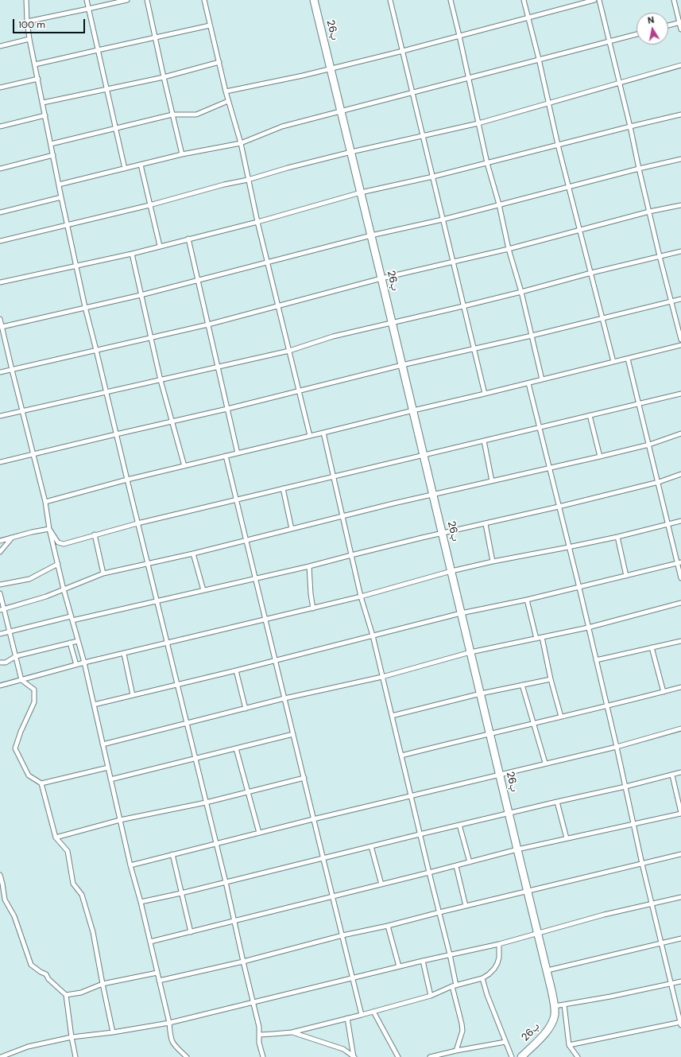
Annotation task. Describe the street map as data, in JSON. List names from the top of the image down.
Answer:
{
  "streets": {
    "highway": ["26ب"]
  },
  "scale_bar": "100 m",
  "north": "top"
}
